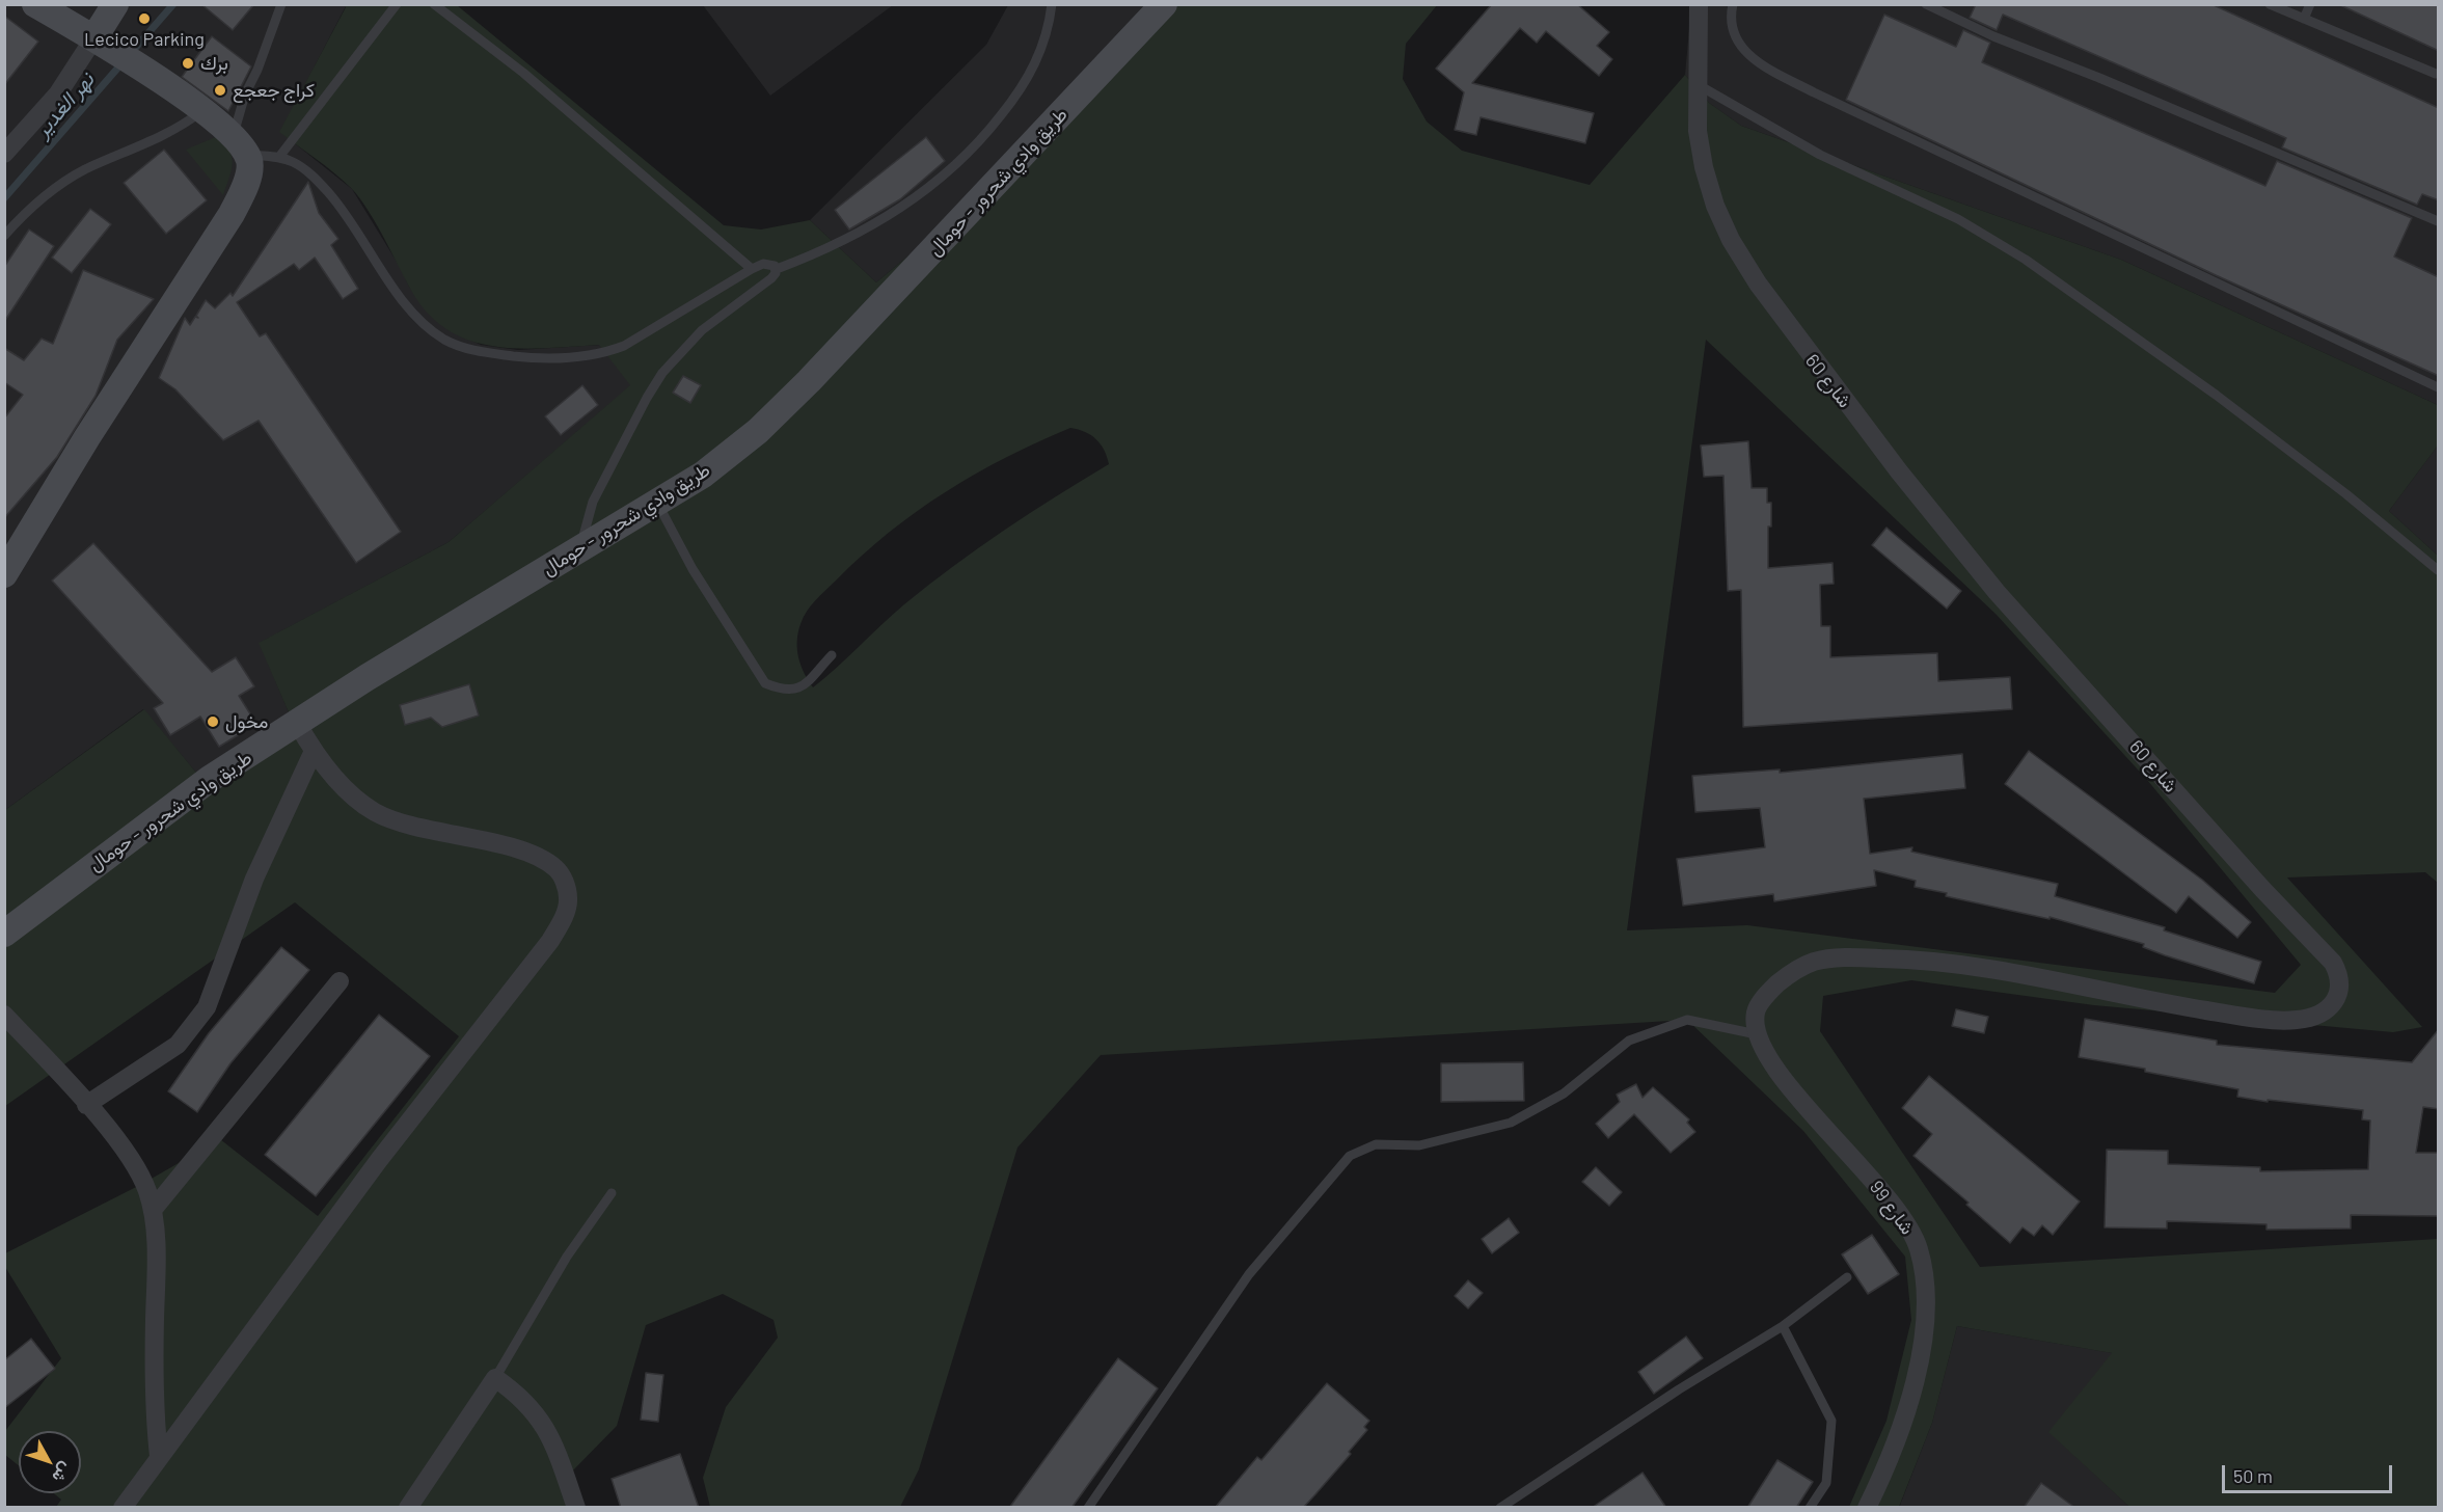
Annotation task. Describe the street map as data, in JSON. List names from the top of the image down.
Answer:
{
  "streets": {
    "main road": ["طريق وادي شحرور - حومال"],
    "street": ["شارع 60", "شارع 99"]
  },
  "crossings": [
    ["شارع 60", "شارع 99"]
  ],
  "water": ["نهر الغدير"],
  "places": [
    "Lecico Parking",
    "برك",
    "كراج جعجع",
    "مخول"
  ],
  "scale_bar": "50 m",
  "north": "bottom right"
}
